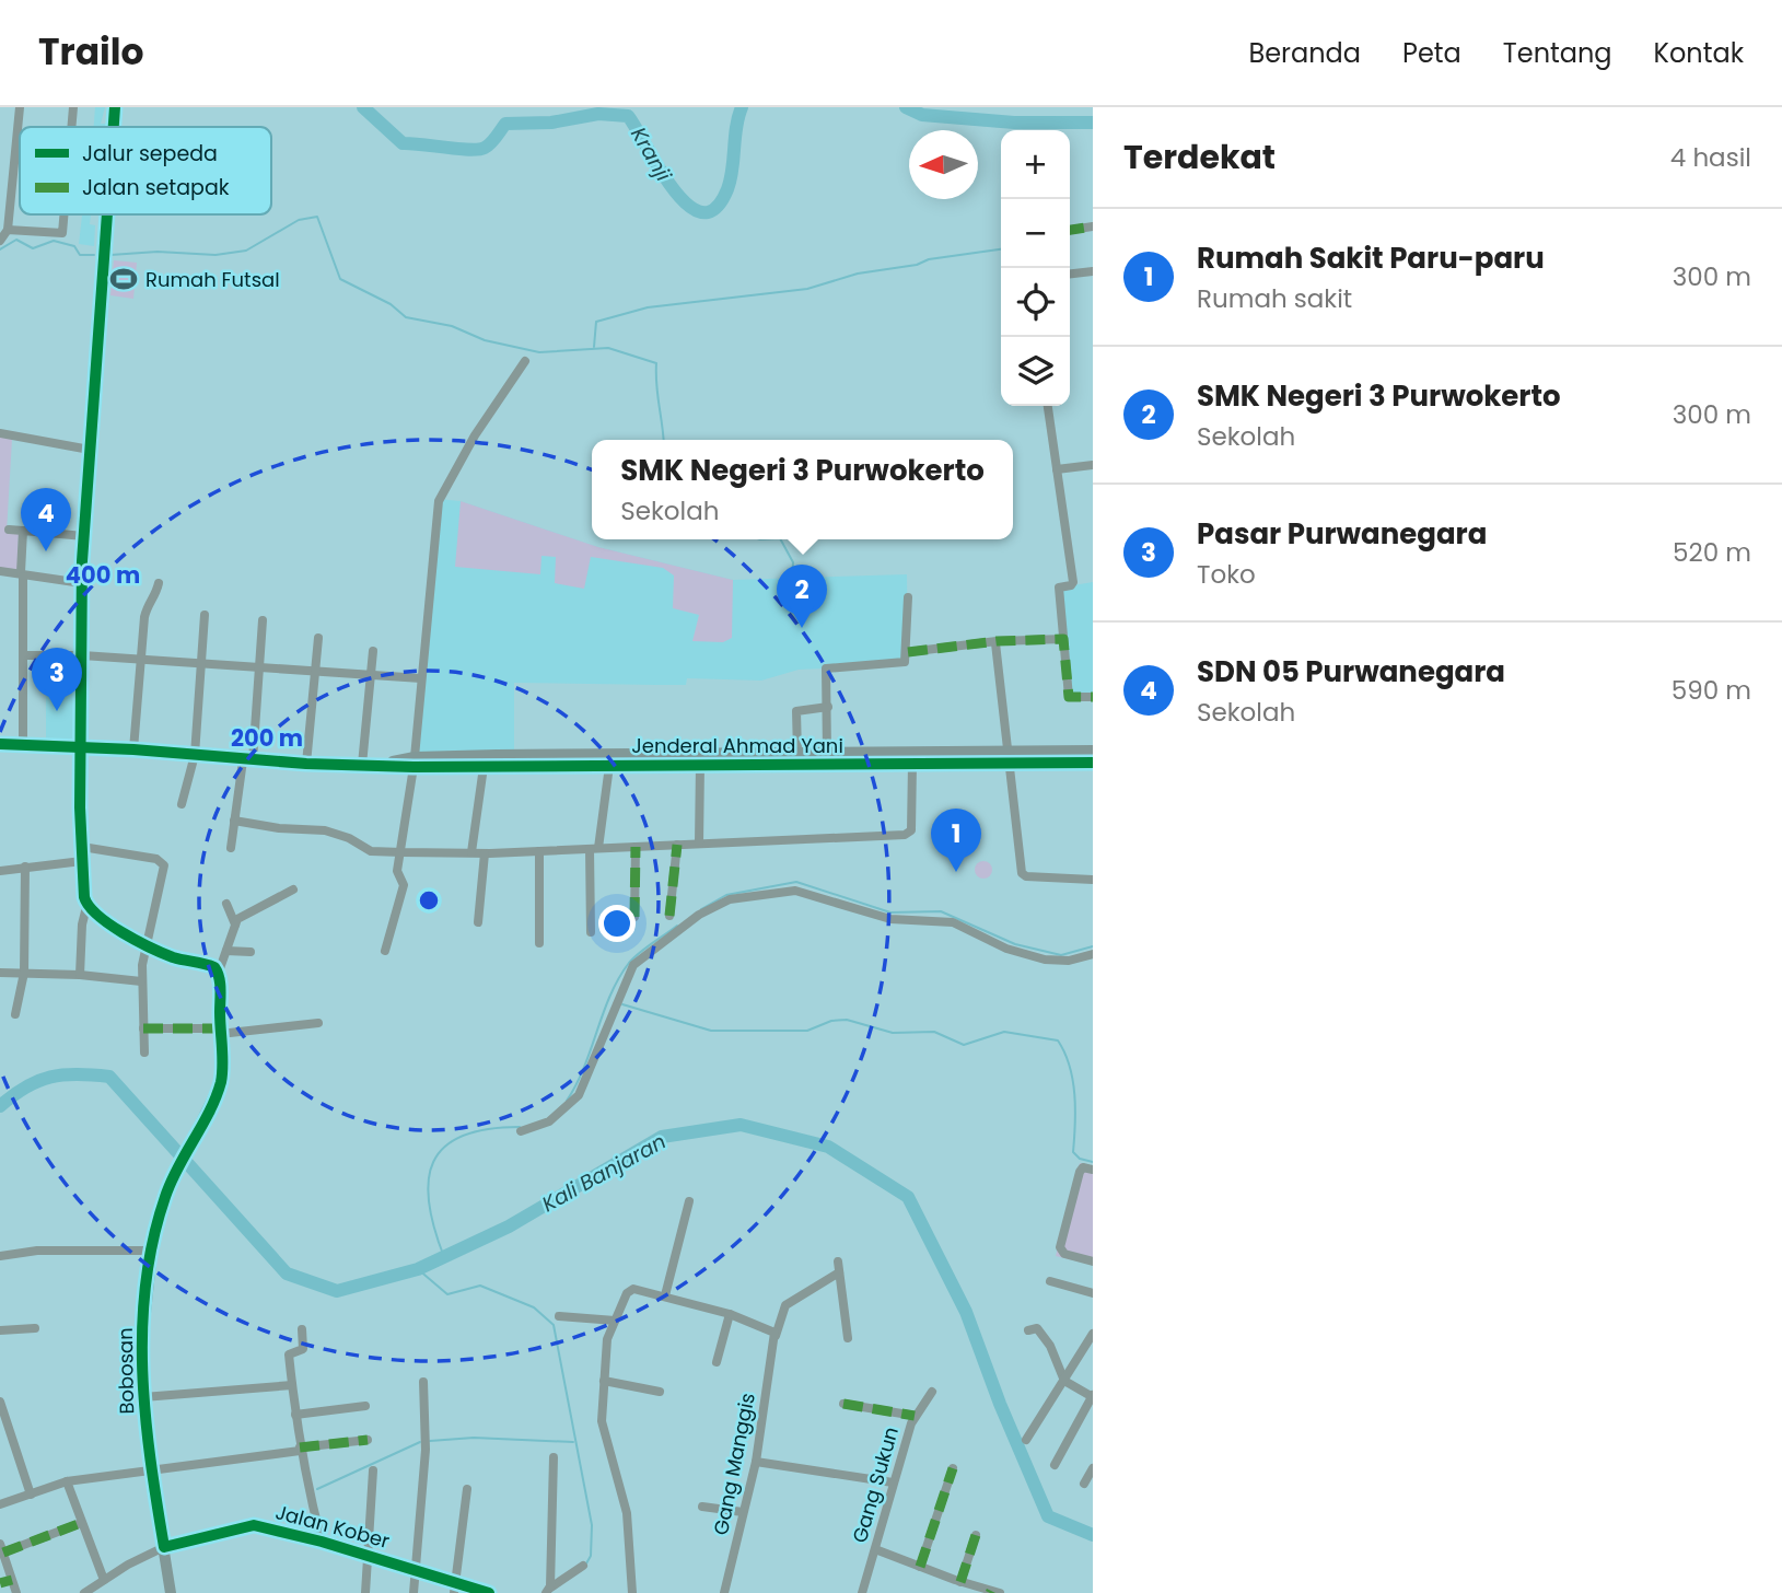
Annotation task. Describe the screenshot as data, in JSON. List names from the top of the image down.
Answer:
{
  "streets": {
    "street": [
      "Jenderal Ahmad Yani",
      "Bobosan",
      "Gang Manggis",
      "Gang Sukun",
      "Jalan Kober"
    ]
  },
  "crossings": [
    ["Bobosan", "Jalan Kober"]
  ],
  "water": ["Kranji", "Kali Banjaran"],
  "places": {
    "sports": ["Rumah Futsal"]
  },
  "legend": ["Jalur sepeda", "Jalan setapak"],
  "north": "left",
  "page": {
    "header": "Trailo",
    "nav": [
      "Beranda",
      "Peta",
      "Tentang",
      "Kontak"
    ],
    "heading": ["Terdekat", "4 hasil"],
    "map_buttons": ["+", "−"],
    "list": [
      {
        "mark": "1",
        "name": "Rumah Sakit Paru-paru",
        "note": "Rumah sakit",
        "value": "300 m"
      },
      {
        "mark": "2",
        "name": "SMK Negeri 3 Purwokerto",
        "note": "Sekolah",
        "value": "300 m"
      },
      {
        "mark": "3",
        "name": "Pasar Purwanegara",
        "note": "Toko",
        "value": "520 m"
      },
      {
        "mark": "4",
        "name": "SDN 05 Purwanegara",
        "note": "Sekolah",
        "value": "590 m"
      }
    ],
    "popup": ["SMK Negeri 3 Purwokerto", "Sekolah"],
    "pins": [
      "4",
      "2",
      "3",
      "1"
    ]
  },
  "rings": ["400 m", "200 m"]
}
